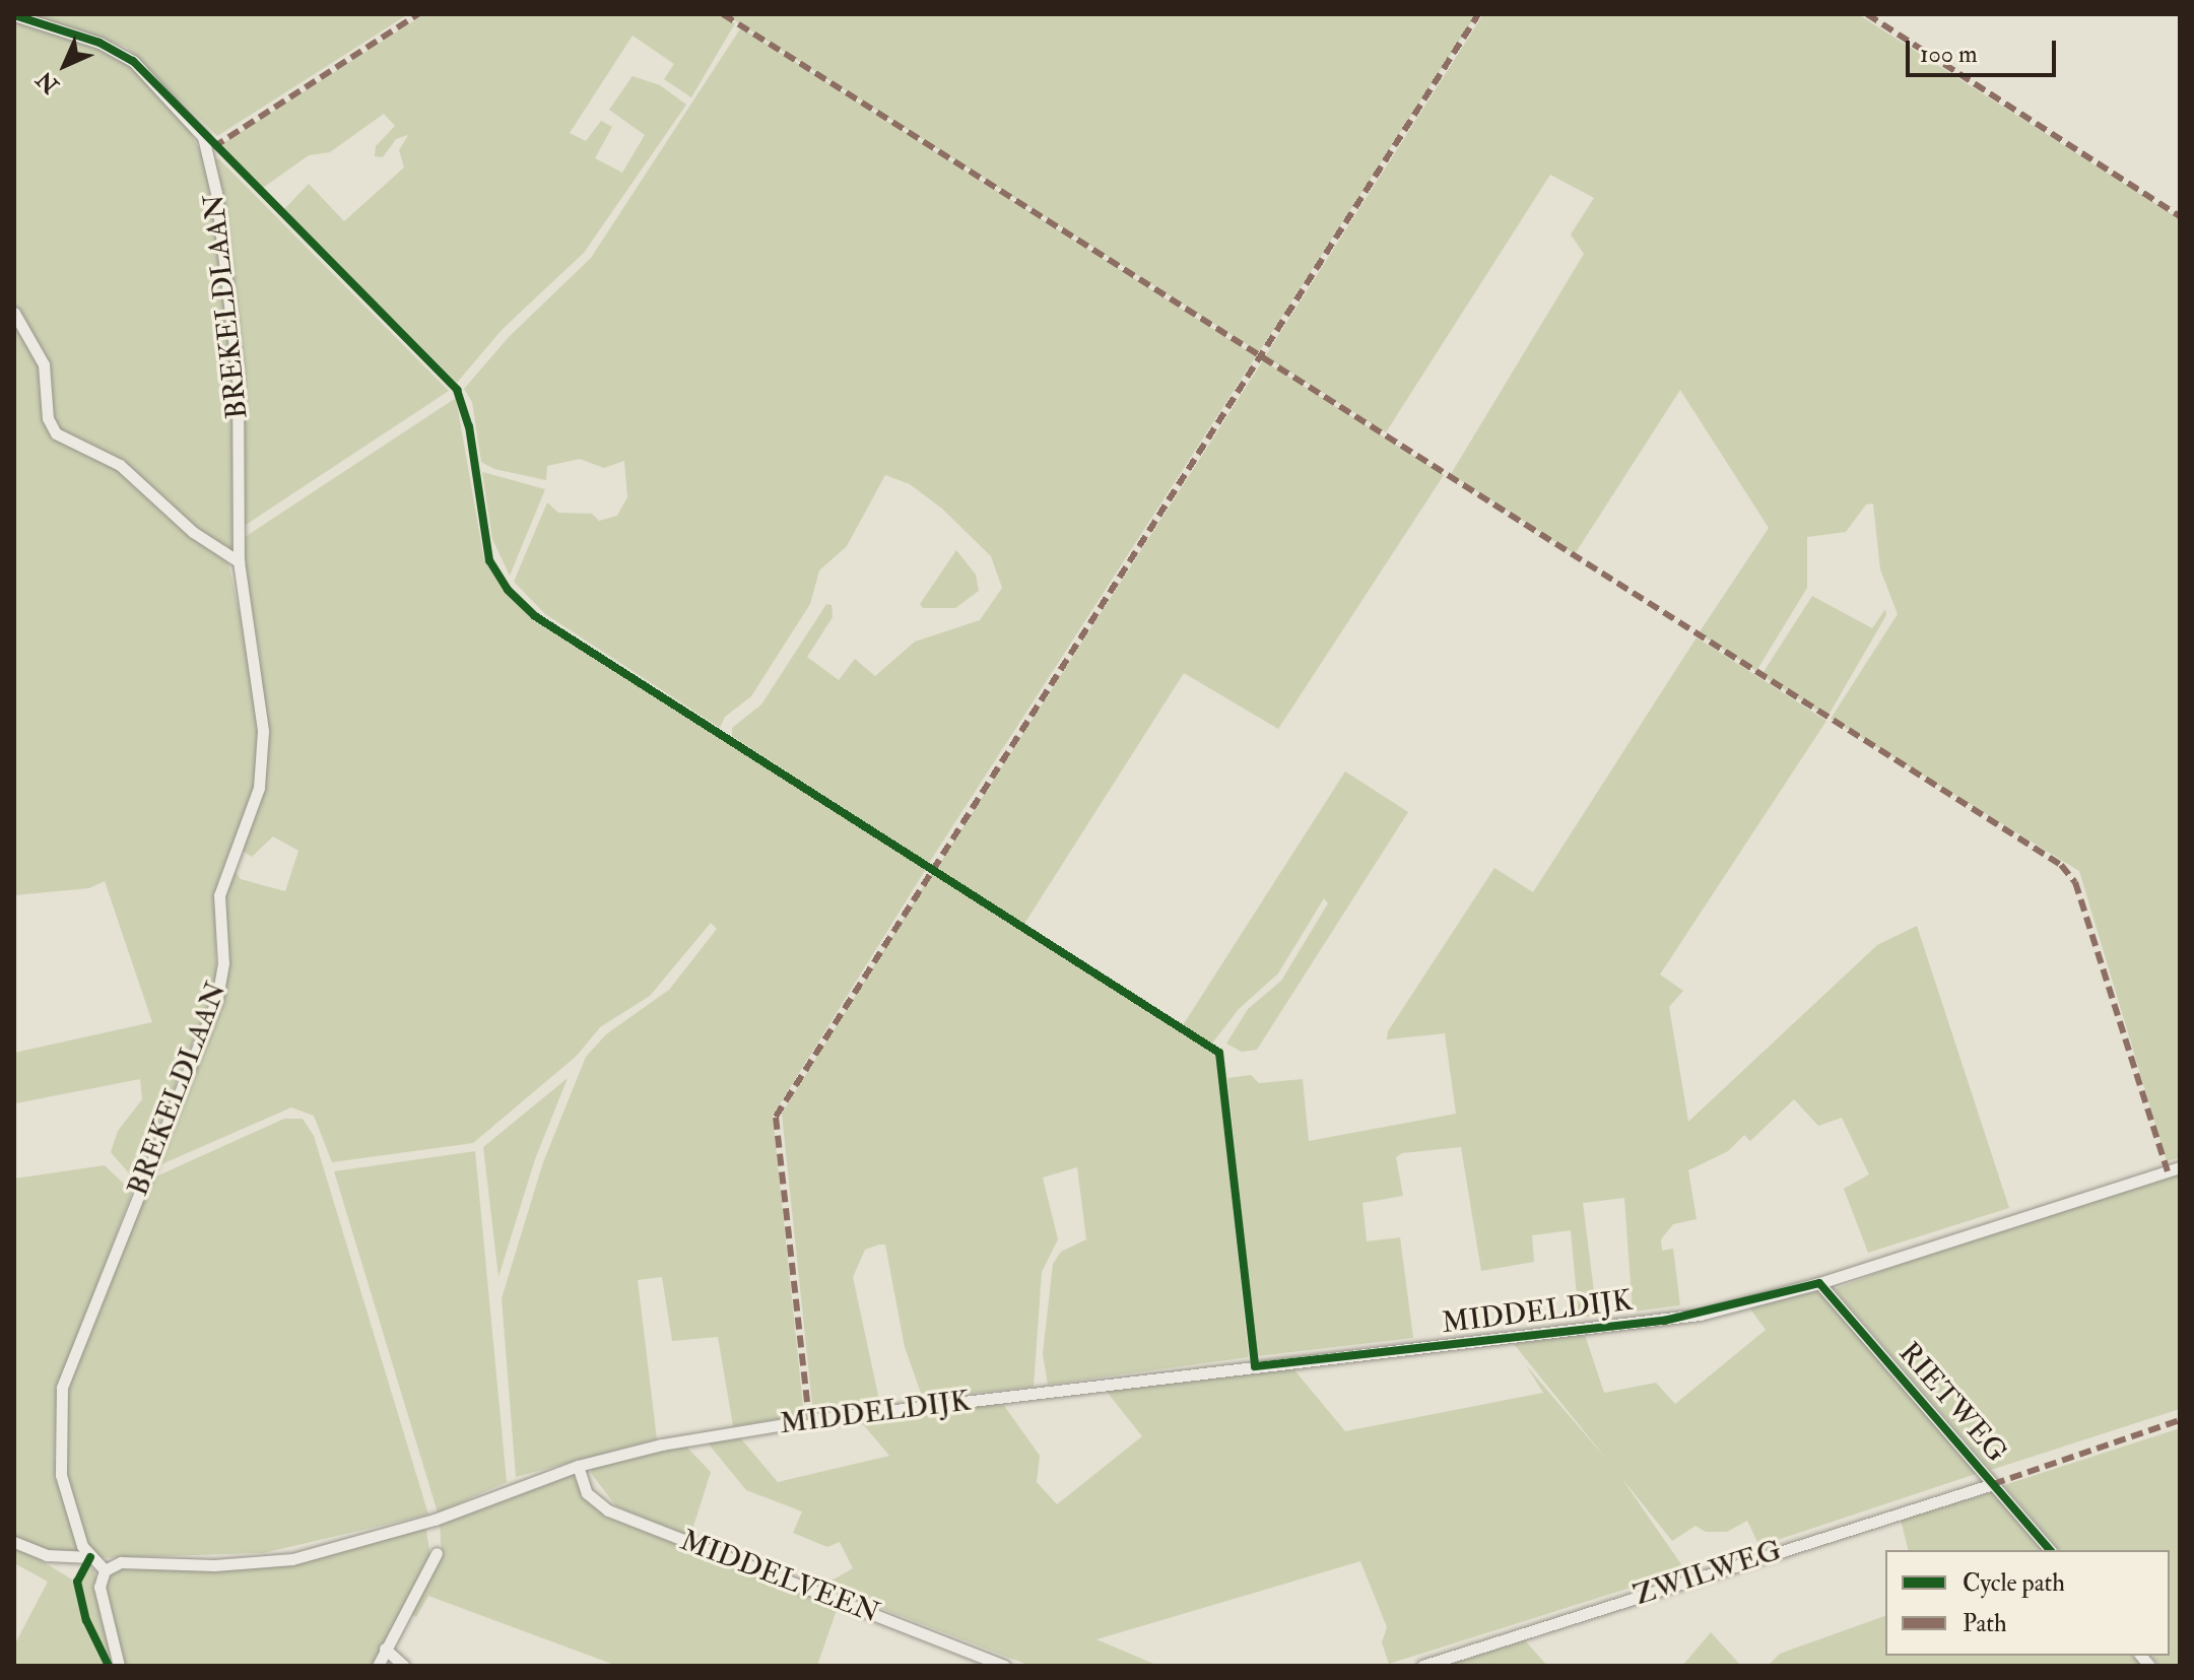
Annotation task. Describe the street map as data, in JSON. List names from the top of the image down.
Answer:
{
  "streets": {
    "street": [
      "BREKELDLAAN",
      "MIDDELDIJK",
      "RIETWEG",
      "ZWILWEG",
      "MIDDELVEEN"
    ]
  },
  "crossings": [
    ["BREKELDLAAN", "MIDDELDIJK"],
    ["MIDDELDIJK", "RIETWEG"],
    ["MIDDELDIJK", "MIDDELVEEN"],
    ["RIETWEG", "ZWILWEG"]
  ],
  "legend": ["Cycle path", "Path"],
  "scale_bar": "100 m",
  "north": "bottom left"
}
